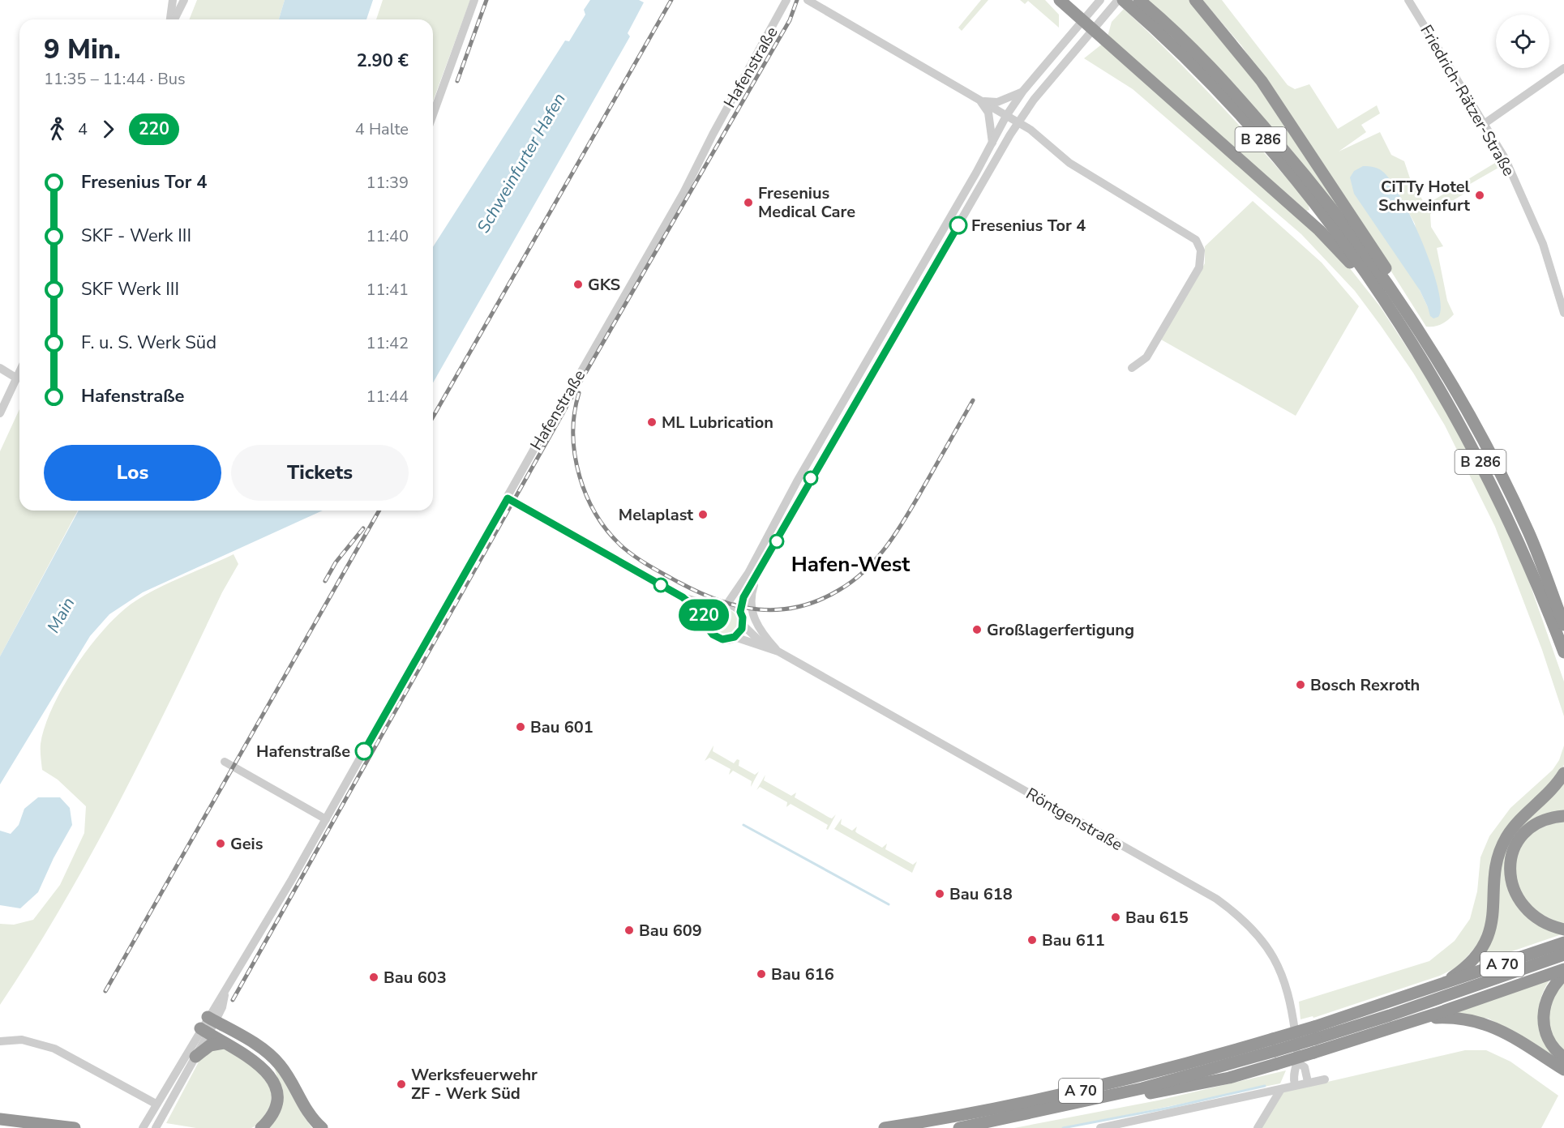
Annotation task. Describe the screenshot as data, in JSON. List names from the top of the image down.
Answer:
{
  "streets": {
    "highway": ["B 286", "A 70"],
    "street": ["Hafenstraße", "Friedrich-Rätzer-Straße", "Röntgenstraße"]
  },
  "districts": ["Hafen-West"],
  "water": ["Schweinfurter Hafen", "Main"],
  "places": [
    "CiTTy Hotel Schweinfurt",
    "Fresenius Medical Care",
    "Fresenius Tor 4",
    "GKS",
    "ML Lubrication",
    "Melaplast",
    "Großlagerfertigung",
    "Bosch Rexroth",
    "Bau 601",
    "Hafenstraße",
    "Geis",
    "Bau 618",
    "Bau 615",
    "Bau 609",
    "Bau 611",
    "Bau 616",
    "Bau 603",
    "Werksfeuerwehr ZF - Werk Süd"
  ],
  "lines": ["bus line 220"],
  "page": {
    "on_map": "220",
    "heading": ["9 Min.", "11:35 – 11:44 · Bus", "2.90 €"],
    "legs": ["4", "220", "4 Halte"],
    "list": [
      {
        "name": "Fresenius Tor 4",
        "value": "11:39"
      },
      {
        "name": "SKF - Werk III",
        "value": "11:40"
      },
      {
        "name": "SKF Werk III",
        "value": "11:41"
      },
      {
        "name": "F. u. S. Werk Süd",
        "value": "11:42"
      },
      {
        "name": "Hafenstraße",
        "value": "11:44"
      }
    ],
    "buttons": ["Los", "Tickets"]
  }
}
